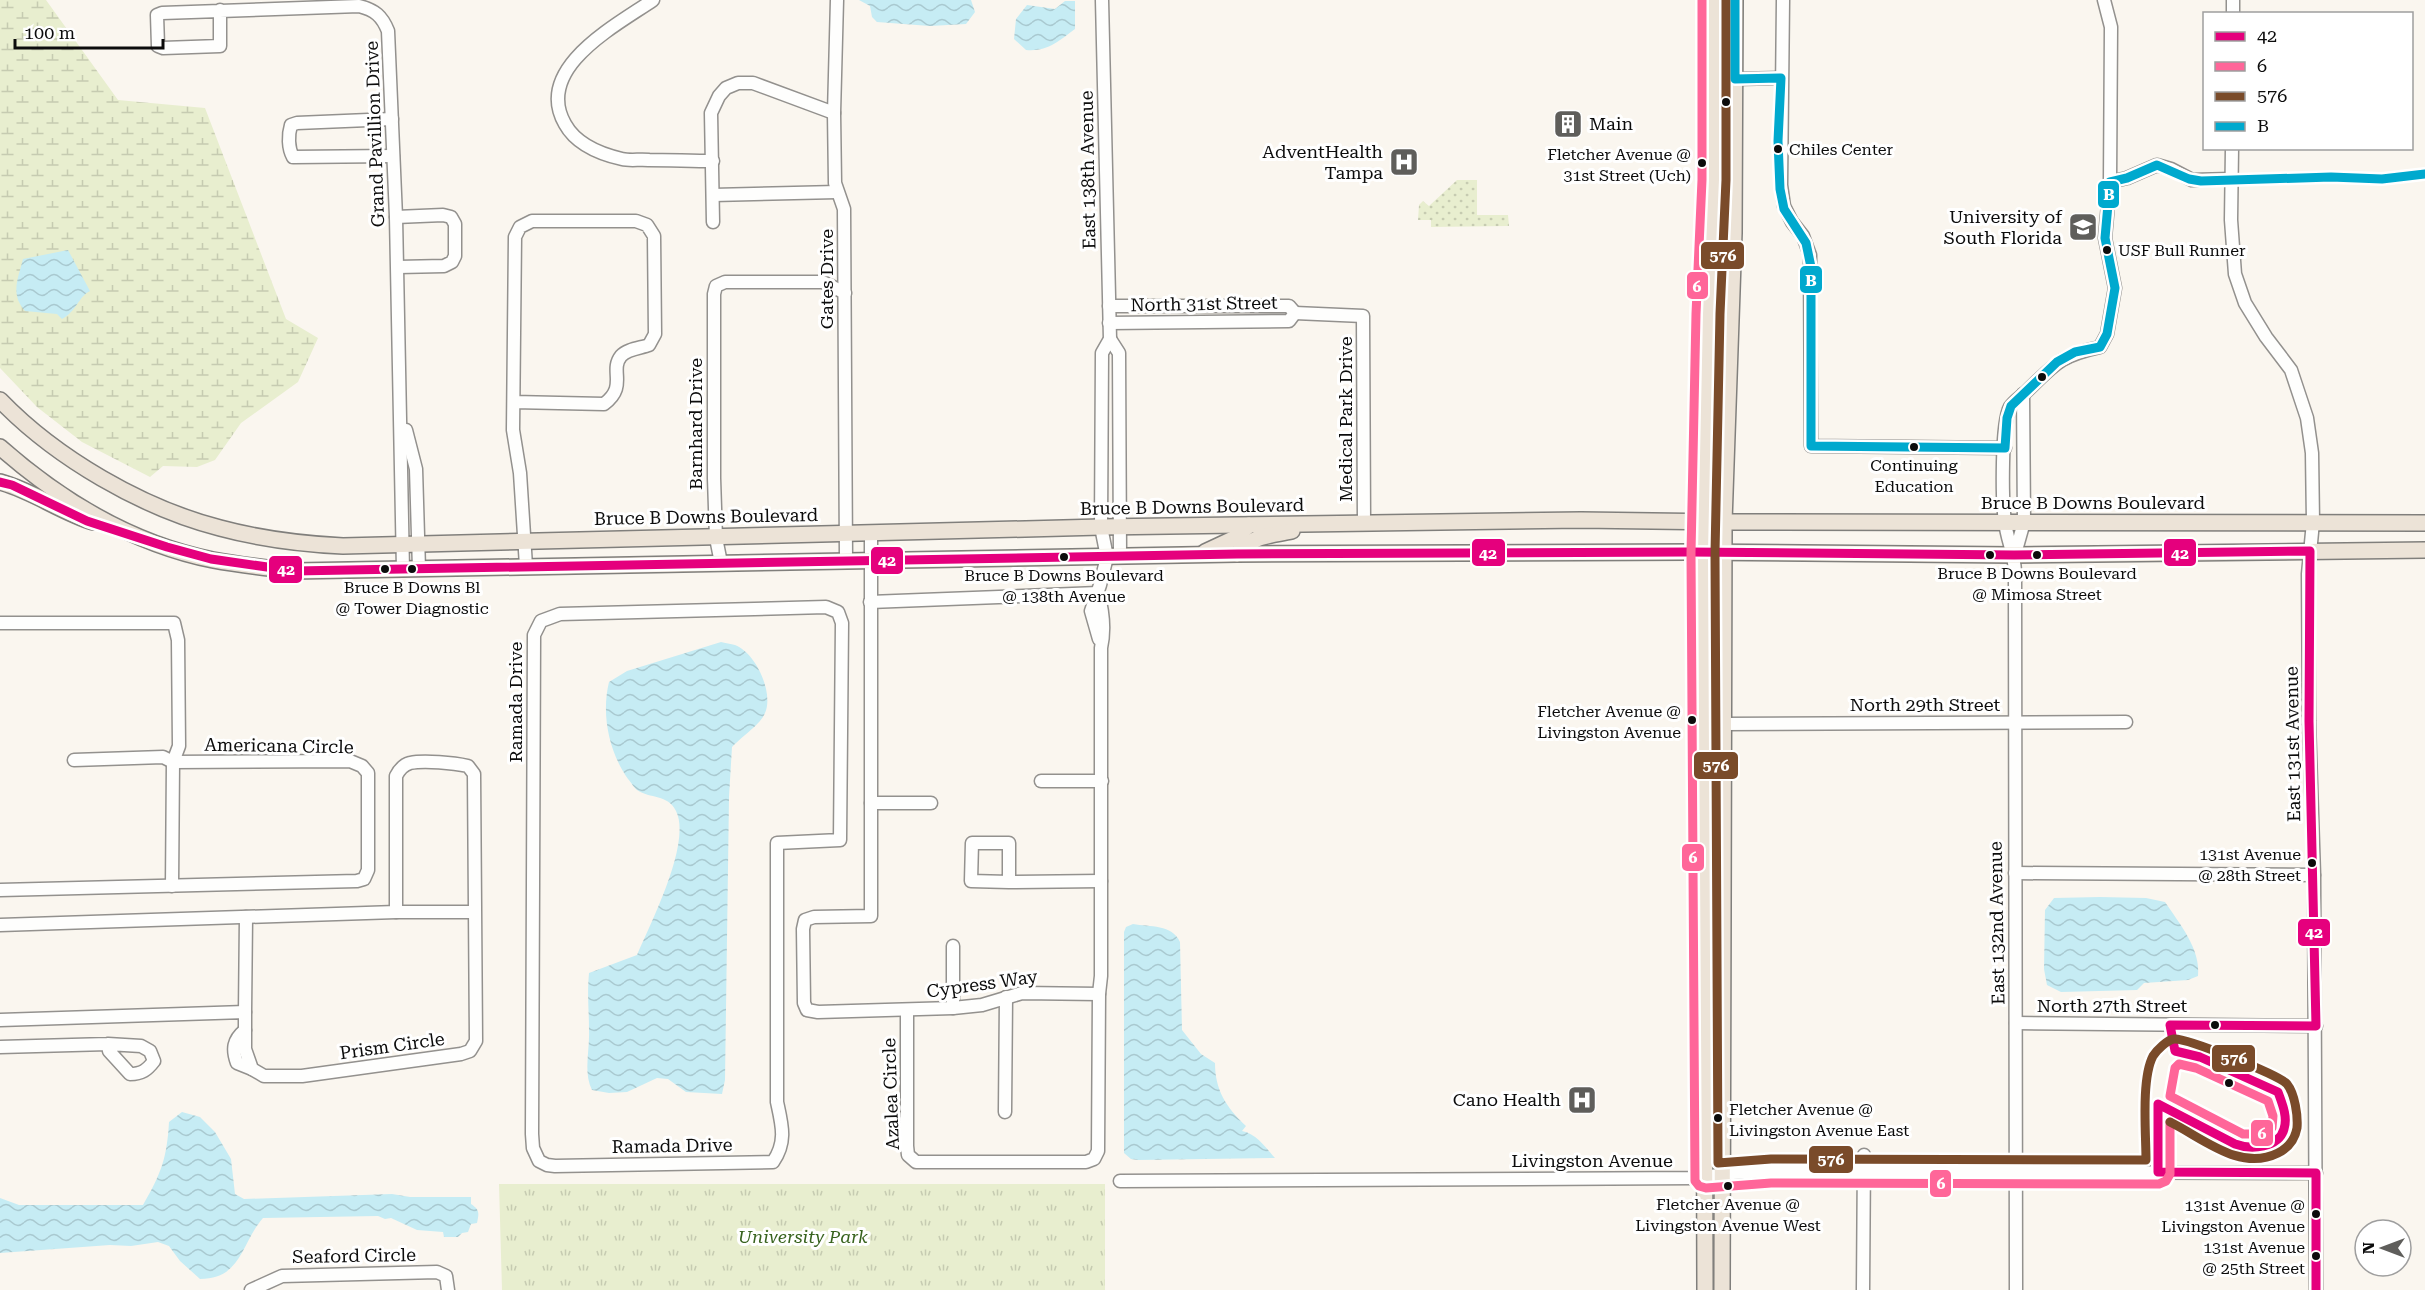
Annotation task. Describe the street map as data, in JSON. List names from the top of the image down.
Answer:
{
  "streets": {
    "main road": ["Bruce B Downs Boulevard"],
    "street": [
      "Grand Pavillion Drive",
      "East 138th Avenue",
      "Gates Drive",
      "North 31st Street",
      "Medical Park Drive",
      "Barnhard Drive",
      "Ramada Drive",
      "North 29th Street",
      "East 131st Avenue",
      "Americana Circle",
      "East 132nd Avenue",
      "Cypress Way",
      "North 27th Street",
      "Prism Circle",
      "Azalea Circle",
      "Livingston Avenue",
      "Seaford Circle"
    ]
  },
  "crossings": [
    ["Grand Pavillion Drive", "Bruce B Downs Boulevard"],
    ["East 138th Avenue", "North 31st Street"],
    ["East 138th Avenue", "Bruce B Downs Boulevard"],
    ["East 138th Avenue", "Azalea Circle"],
    ["Gates Drive", "Barnhard Drive"],
    ["Gates Drive", "Bruce B Downs Boulevard"],
    ["North 31st Street", "Medical Park Drive"],
    ["Medical Park Drive", "Bruce B Downs Boulevard"],
    ["Barnhard Drive", "Bruce B Downs Boulevard"],
    ["Bruce B Downs Boulevard", "East 131st Avenue"],
    ["Bruce B Downs Boulevard", "Azalea Circle"],
    ["North 29th Street", "East 132nd Avenue"],
    ["East 131st Avenue", "North 27th Street"],
    ["East 131st Avenue", "Livingston Avenue"],
    ["East 132nd Avenue", "North 27th Street"],
    ["East 132nd Avenue", "Livingston Avenue"],
    ["Cypress Way", "Azalea Circle"]
  ],
  "parks": ["University Park"],
  "places": {
    "building": ["Main"],
    "other": [
      "Chiles Center",
      "Fletcher Avenue @ 31st Street (Uch)",
      "USF Bull Runner",
      "Continuing Education",
      "Bruce B Downs Boulevard @ Mimosa Street",
      "Bruce B Downs Boulevard @ 138th Avenue",
      "Bruce B Downs Bl @ Tower Diagnostic",
      "Fletcher Avenue @ Livingston Avenue",
      "131st Avenue @ 28th Street",
      "Fletcher Avenue @ Livingston Avenue East",
      "Fletcher Avenue @ Livingston Avenue West",
      "131st Avenue @ Livingston Avenue",
      "131st Avenue @ 25th Street"
    ],
    "hospital": ["AdventHealth Tampa", "Cano Health"],
    "school or university": ["University of South Florida"]
  },
  "lines": [
    "transit line 6",
    "transit line 576",
    "transit line B",
    "transit line 42"
  ],
  "legend": [
    "42",
    "6",
    "576",
    "B"
  ],
  "scale_bar": "100 m",
  "north": "left"
}
